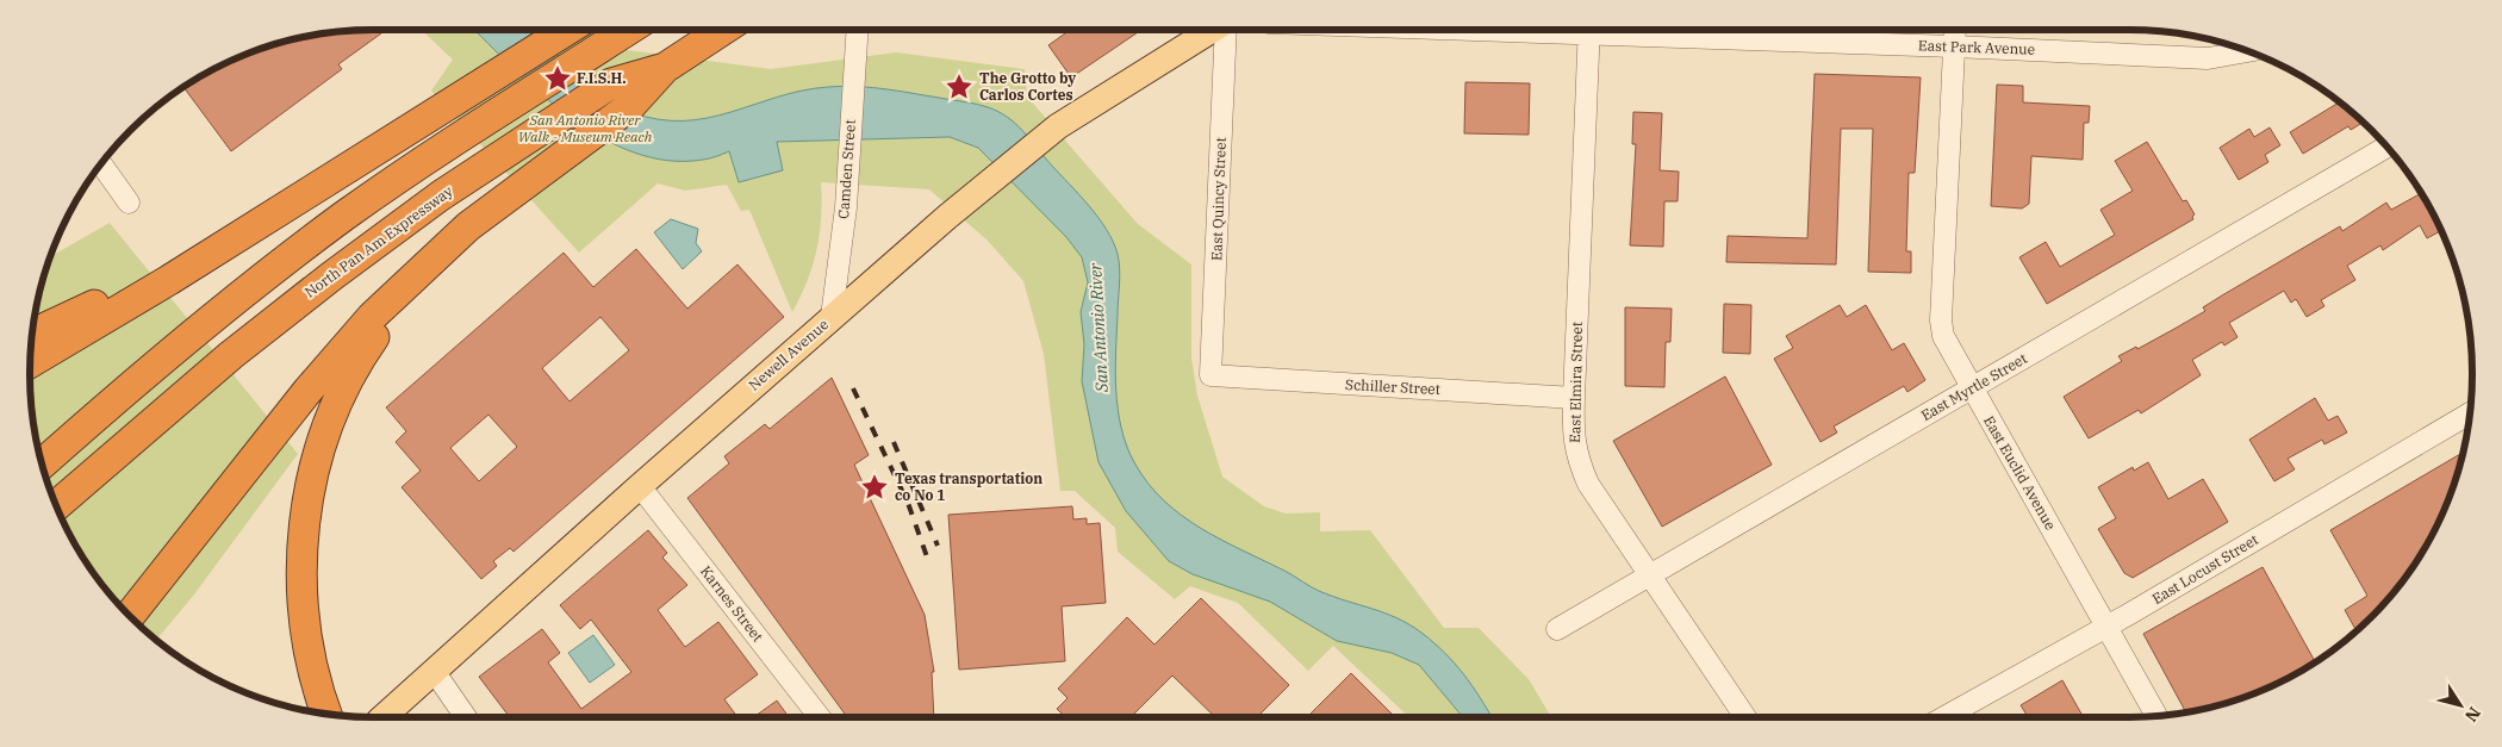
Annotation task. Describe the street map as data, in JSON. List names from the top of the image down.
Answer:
{
  "streets": {
    "highway": ["North Pan Am Expressway"],
    "main road": ["Newell Avenue"],
    "street": [
      "East Park Avenue",
      "Camden Street",
      "East Quincy Street",
      "East Elmira Street",
      "Schiller Street",
      "East Myrtle Street",
      "East Euclid Avenue",
      "East Locust Street",
      "Karnes Street"
    ]
  },
  "crossings": [
    ["East Park Avenue", "East Euclid Avenue"],
    ["Camden Street", "Newell Avenue"],
    ["East Quincy Street", "Schiller Street"],
    ["Newell Avenue", "Karnes Street"],
    ["East Elmira Street", "Schiller Street"],
    ["East Elmira Street", "East Myrtle Street"],
    ["East Myrtle Street", "East Euclid Avenue"],
    ["East Euclid Avenue", "East Locust Street"]
  ],
  "water": ["San Antonio River"],
  "parks": ["San Antonio River Walk - Museum Reach"],
  "places": {
    "place": ["F.I.S.H.", "The Grotto by Carlos Cortes", "Texas transportation co No 1"]
  },
  "north": "bottom right"
}
